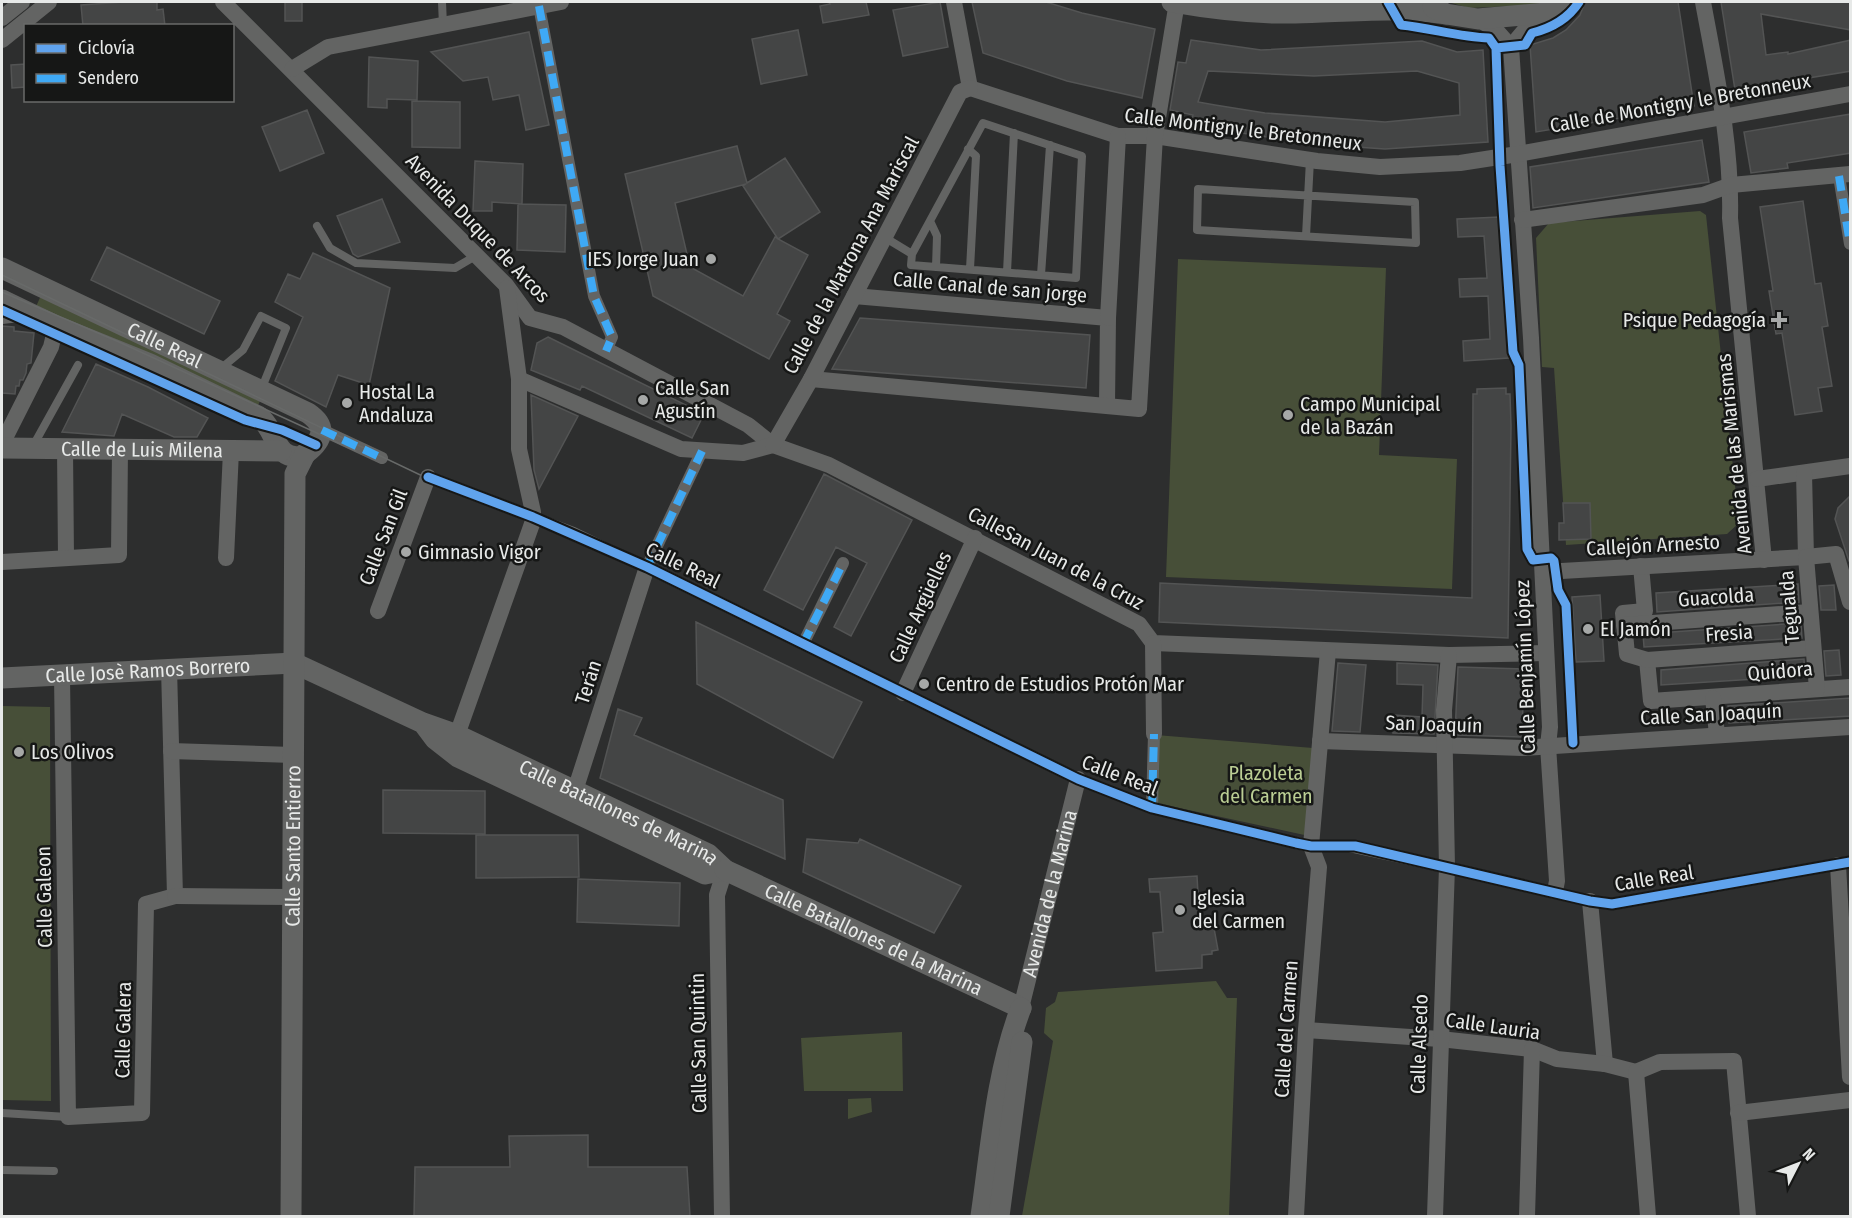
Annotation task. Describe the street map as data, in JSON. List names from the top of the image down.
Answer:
{
  "streets": {
    "street": [
      "Calle de Montigny le Bretonneux",
      "Calle Montigny le Bretonneux",
      "Avenida Duque de Arcos",
      "Calle de la Matrona Ana Mariscal",
      "Calle Canal de san jorge",
      "Calle Real",
      "Calle de Luis Milena",
      "Avenida de las Marismas",
      "Calle San Gil",
      "Callejón Arnesto",
      "CalleSan Juan de la Cruz",
      "Guacolda",
      "Calle Argüelles",
      "Tegualda",
      "Fresia",
      "Calle Benjamín López",
      "Calle Josè Ramos Borrero",
      "Quidora",
      "Terán",
      "Calle San Joaquín",
      "San Joaquín",
      "Calle Batallones de Marina",
      "Calle Santo Entierro",
      "Avenida de la Marina",
      "Calle Galeon",
      "Calle Batallones de la Marina",
      "Calle Lauria",
      "Calle del Carmen",
      "Calle Galera",
      "Calle San Quintin",
      "Calle Alsedo"
    ]
  },
  "crossings": [
    ["Calle de Montigny le Bretonneux", "Calle Montigny le Bretonneux"],
    ["Calle de Montigny le Bretonneux", "Avenida de las Marismas"],
    ["Calle de Montigny le Bretonneux", "Calle Benjamín López"],
    ["Calle Montigny le Bretonneux", "Calle de la Matrona Ana Mariscal"],
    ["Calle Montigny le Bretonneux", "Calle Benjamín López"],
    ["Avenida Duque de Arcos", "Calle de la Matrona Ana Mariscal"],
    ["Avenida Duque de Arcos", "CalleSan Juan de la Cruz"],
    ["Calle de la Matrona Ana Mariscal", "Calle Canal de san jorge"],
    ["Calle de la Matrona Ana Mariscal", "CalleSan Juan de la Cruz"],
    ["Calle Real", "Calle de Luis Milena"],
    ["Calle Real", "Calle San Gil"],
    ["Calle Real", "Calle Argüelles"],
    ["Calle Real", "Calle Benjamín López"],
    ["Calle Real", "Terán"],
    ["Calle Real", "Calle Santo Entierro"],
    ["Calle Real", "Avenida de la Marina"],
    ["Calle Real", "Calle del Carmen"],
    ["Calle Real", "Calle Alsedo"],
    ["Avenida de las Marismas", "Callejón Arnesto"],
    ["Avenida de las Marismas", "Tegualda"],
    ["Callejón Arnesto", "Calle Benjamín López"],
    ["CalleSan Juan de la Cruz", "Calle Argüelles"],
    ["Guacolda", "Tegualda"],
    ["Tegualda", "Fresia"],
    ["Tegualda", "Quidora"],
    ["Fresia", "Quidora"],
    ["Calle Benjamín López", "Calle San Joaquín"],
    ["Calle Benjamín López", "San Joaquín"],
    ["Calle Josè Ramos Borrero", "Calle Santo Entierro"],
    ["Calle Josè Ramos Borrero", "Calle Galeon"],
    ["Terán", "Calle Batallones de Marina"],
    ["Calle San Joaquín", "San Joaquín"],
    ["San Joaquín", "Calle del Carmen"],
    ["San Joaquín", "Calle Alsedo"],
    ["Calle Batallones de Marina", "Calle Batallones de la Marina"],
    ["Calle Batallones de Marina", "Calle San Quintin"],
    ["Calle Santo Entierro", "Calle Galera"],
    ["Avenida de la Marina", "Calle Batallones de la Marina"],
    ["Calle Galeon", "Calle Galera"],
    ["Calle Batallones de la Marina", "Calle San Quintin"],
    ["Calle Lauria", "Calle del Carmen"],
    ["Calle Lauria", "Calle Alsedo"]
  ],
  "parks": ["Plazoleta del Carmen"],
  "places": {
    "other": [
      "IES Jorge Juan",
      "Calle San Agustín",
      "Hostal La Andaluza",
      "Campo Municipal de la Bazán",
      "Gimnasio Vigor",
      "El Jamón",
      "Centro de Estudios Protón Mar",
      "Los Olivos",
      "Iglesia del Carmen"
    ],
    "health": ["Psique Pedagogía"]
  },
  "legend": ["Ciclovía", "Sendero"],
  "north": "top right"
}
